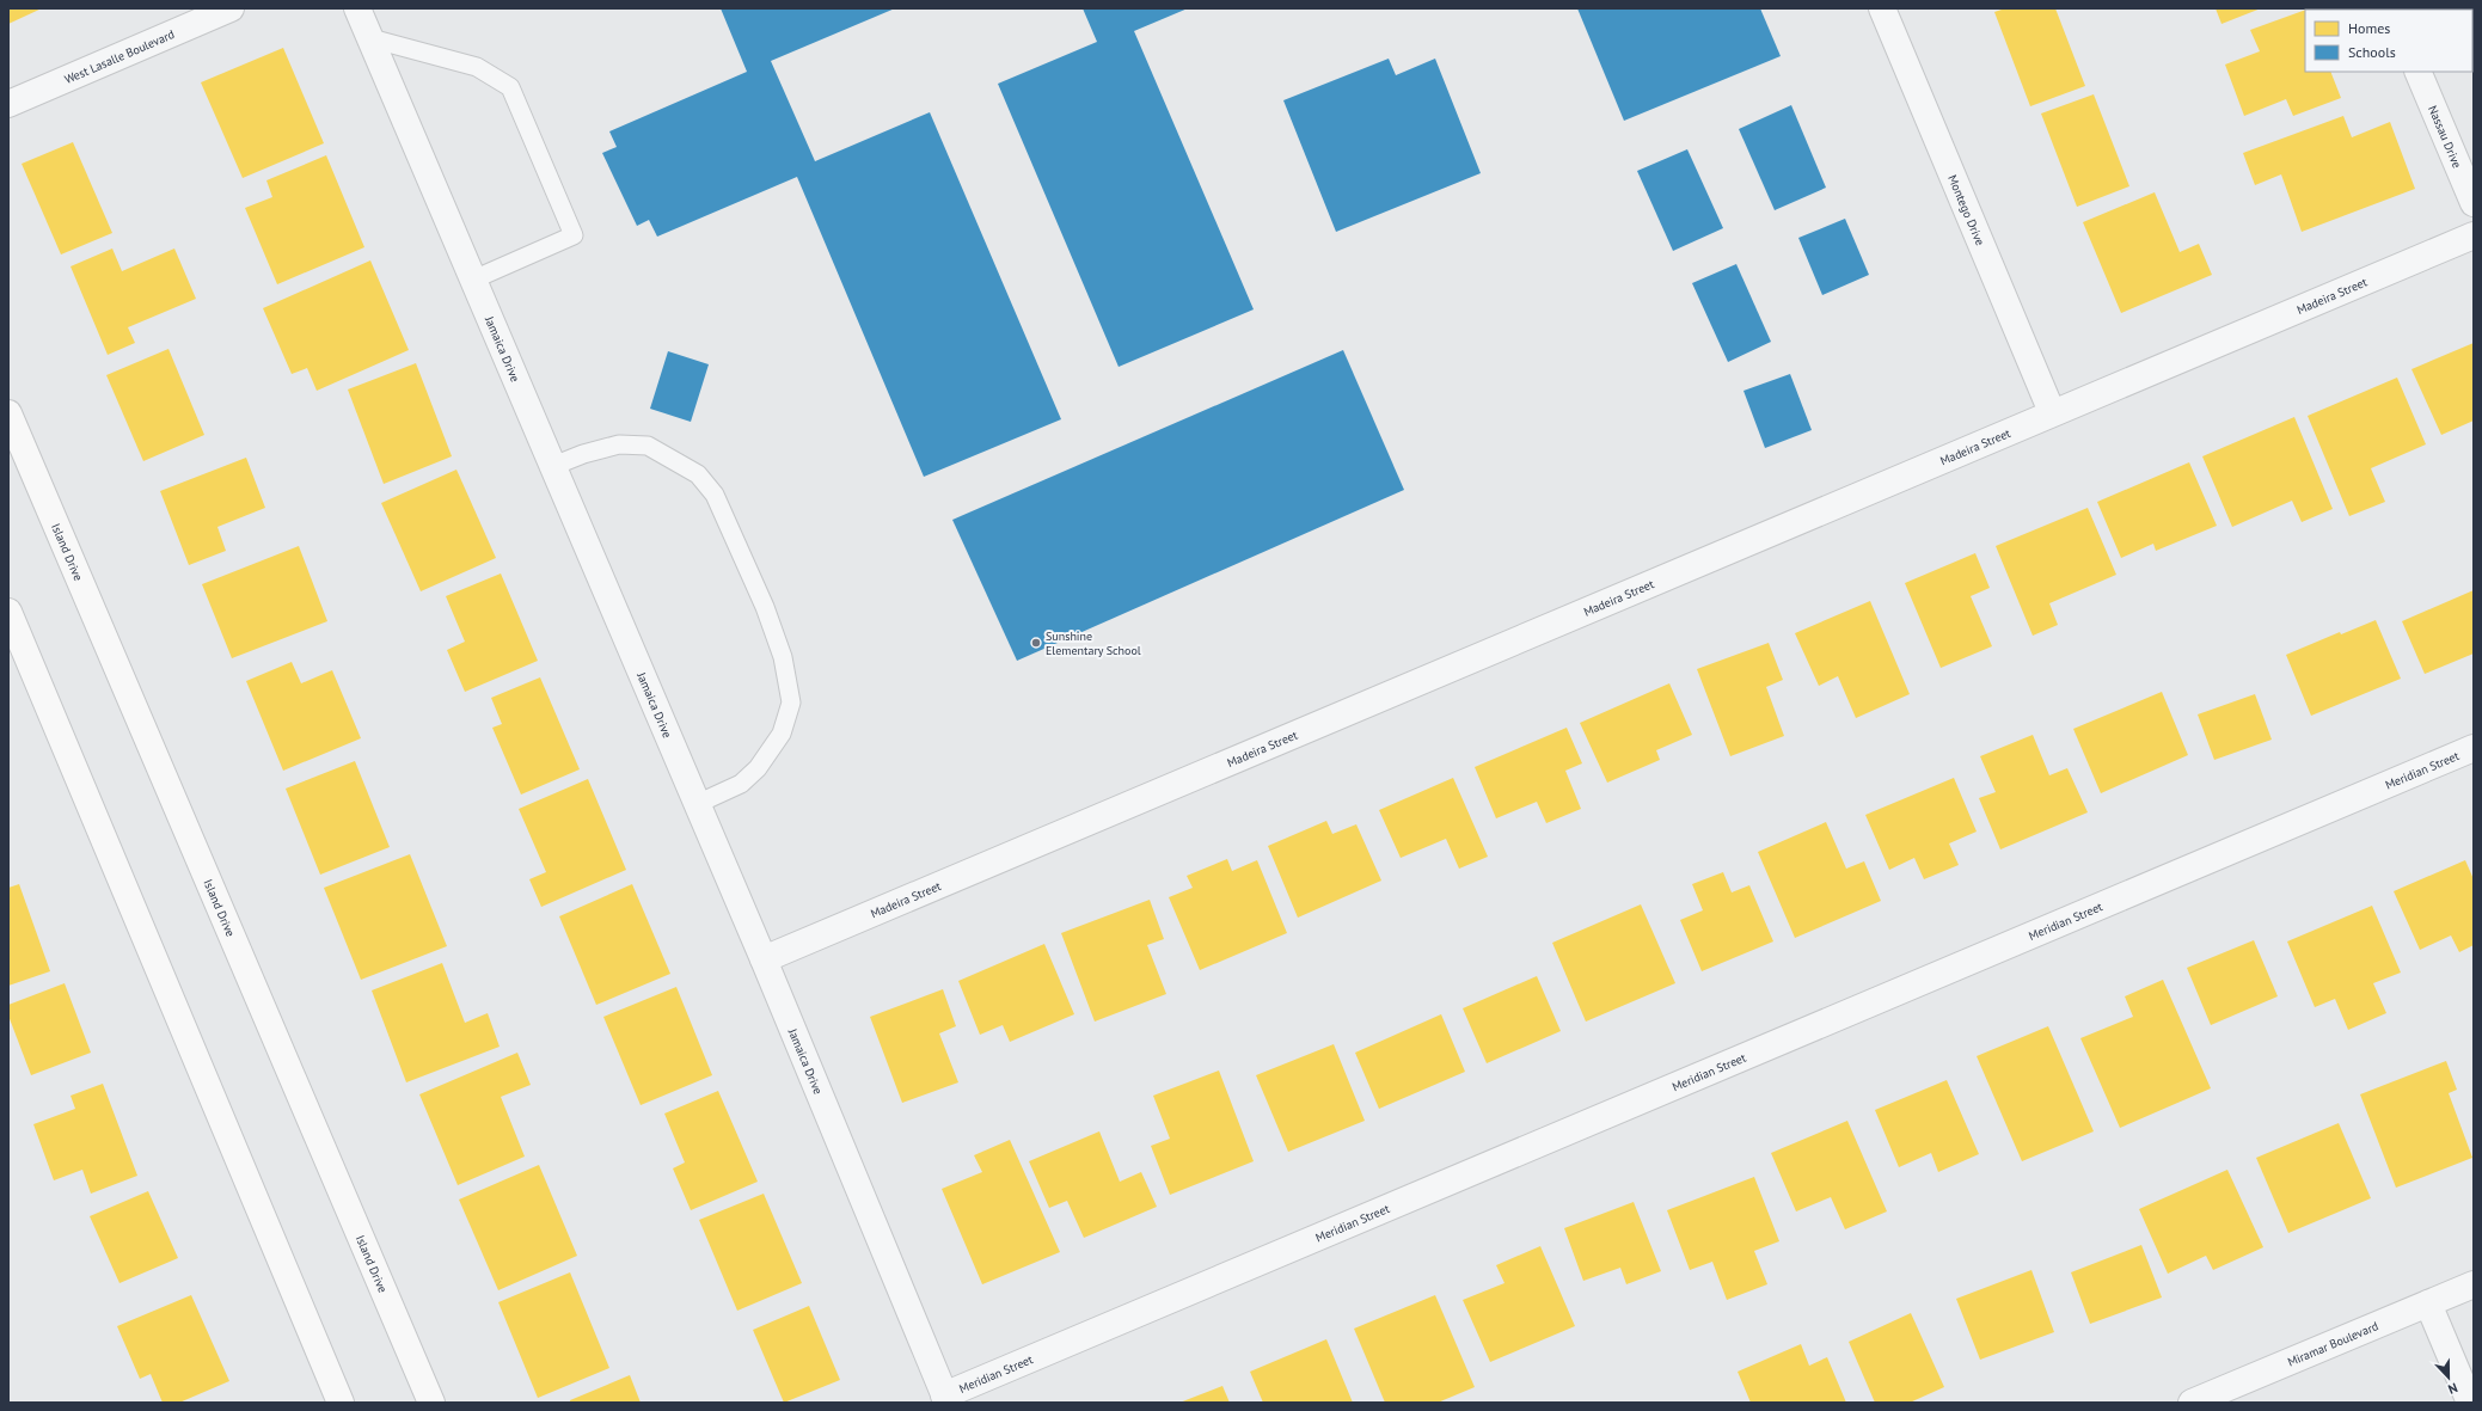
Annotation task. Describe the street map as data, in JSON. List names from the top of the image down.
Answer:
{
  "streets": {
    "street": [
      "West Lasalle Boulevard",
      "Nassau Drive",
      "Montego Drive",
      "Madeira Street",
      "Jamaica Drive",
      "Island Drive",
      "Meridian Street",
      "Miramar Boulevard"
    ]
  },
  "crossings": [
    ["Montego Drive", "Madeira Street"],
    ["Madeira Street", "Jamaica Drive"],
    ["Jamaica Drive", "Meridian Street"]
  ],
  "places": ["Sunshine Elementary School"],
  "legend": ["Homes", "Schools"],
  "north": "bottom"
}
